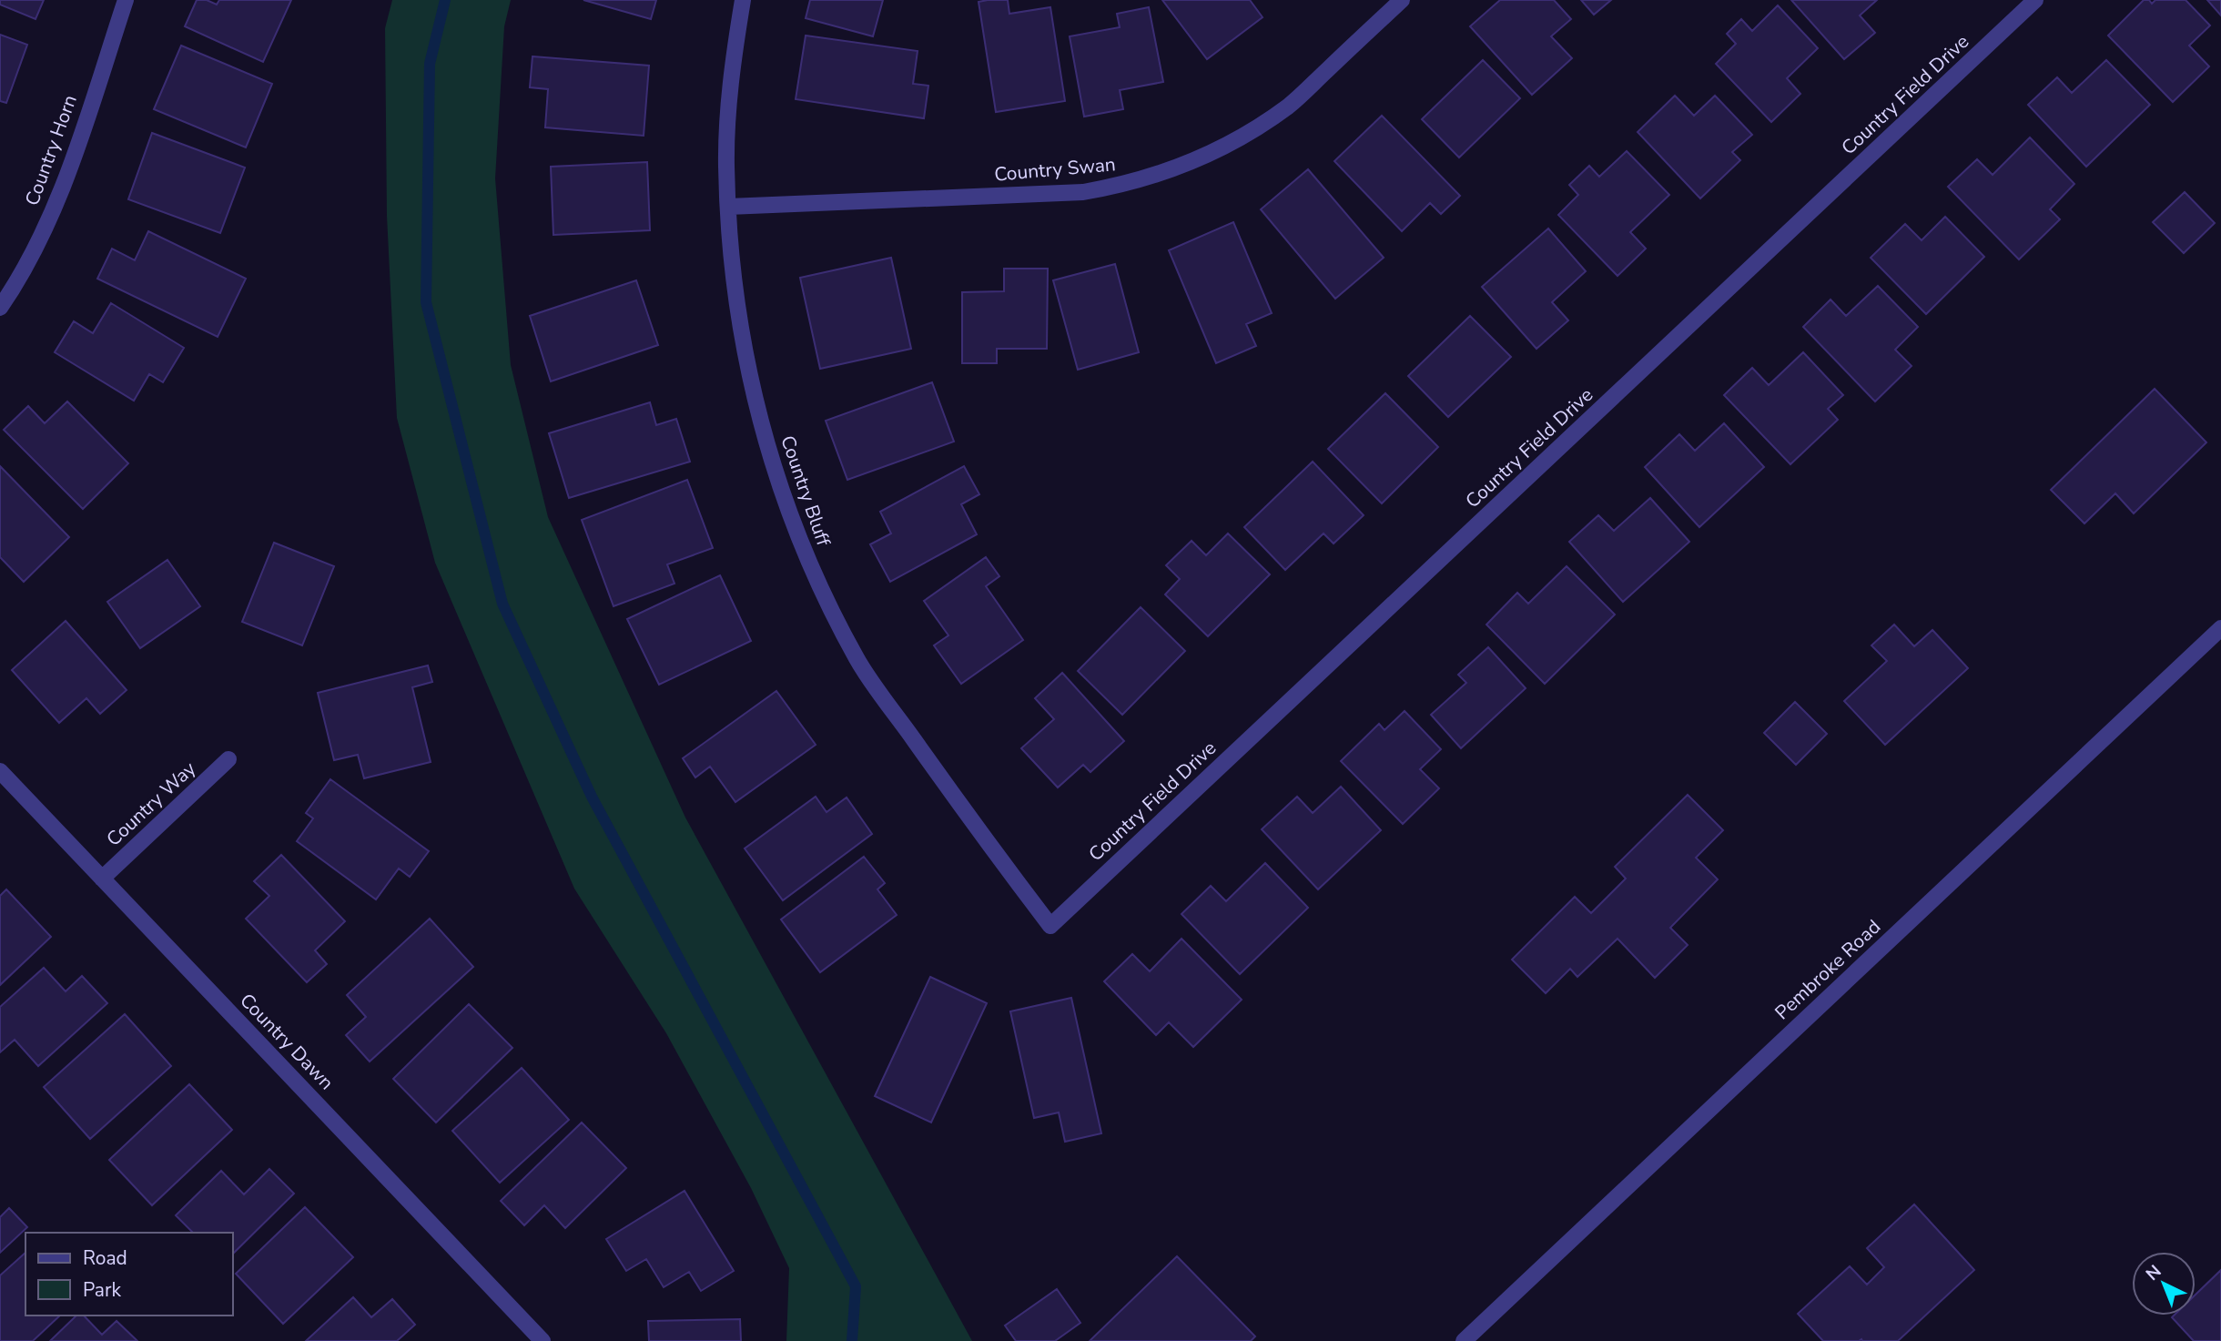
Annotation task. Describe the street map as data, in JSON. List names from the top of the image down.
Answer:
{
  "streets": {
    "street": [
      "Country Field Drive",
      "Country Horn",
      "Country Swan",
      "Country Bluff",
      "Country Way",
      "Pembroke Road",
      "Country Dawn"
    ]
  },
  "crossings": [
    ["Country Field Drive", "Country Bluff"],
    ["Country Swan", "Country Bluff"],
    ["Country Way", "Country Dawn"]
  ],
  "legend": ["Road", "Park"],
  "north": "top left"
}
